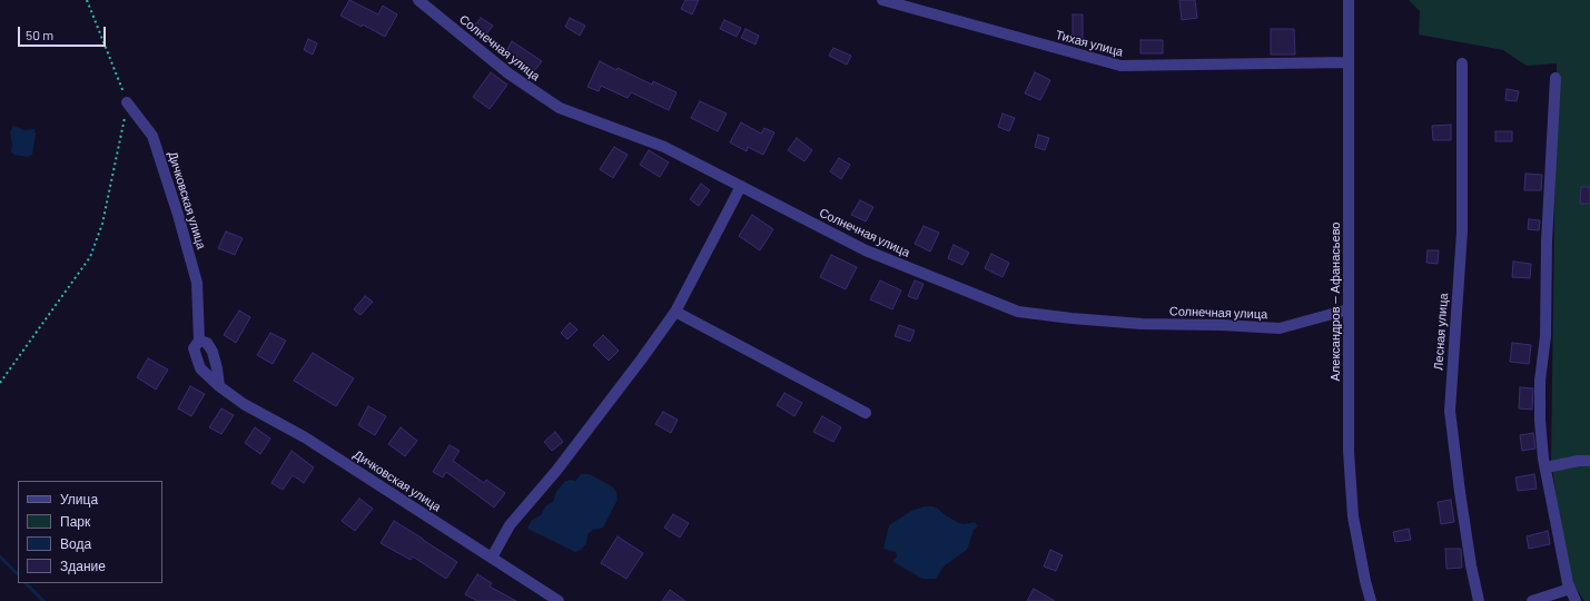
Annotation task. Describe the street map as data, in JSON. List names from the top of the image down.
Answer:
{
  "streets": {
    "street": [
      "Тихая улица",
      "Солнечная улица",
      "Дичковская улица",
      "Александров — Афанасьево",
      "Лесная улица"
    ]
  },
  "crossings": [
    ["Тихая улица", "Александров — Афанасьево"],
    ["Солнечная улица", "Александров — Афанасьево"]
  ],
  "legend": [
    "Улица",
    "Парк",
    "Вода",
    "Здание"
  ],
  "scale_bar": "50 m"
}
